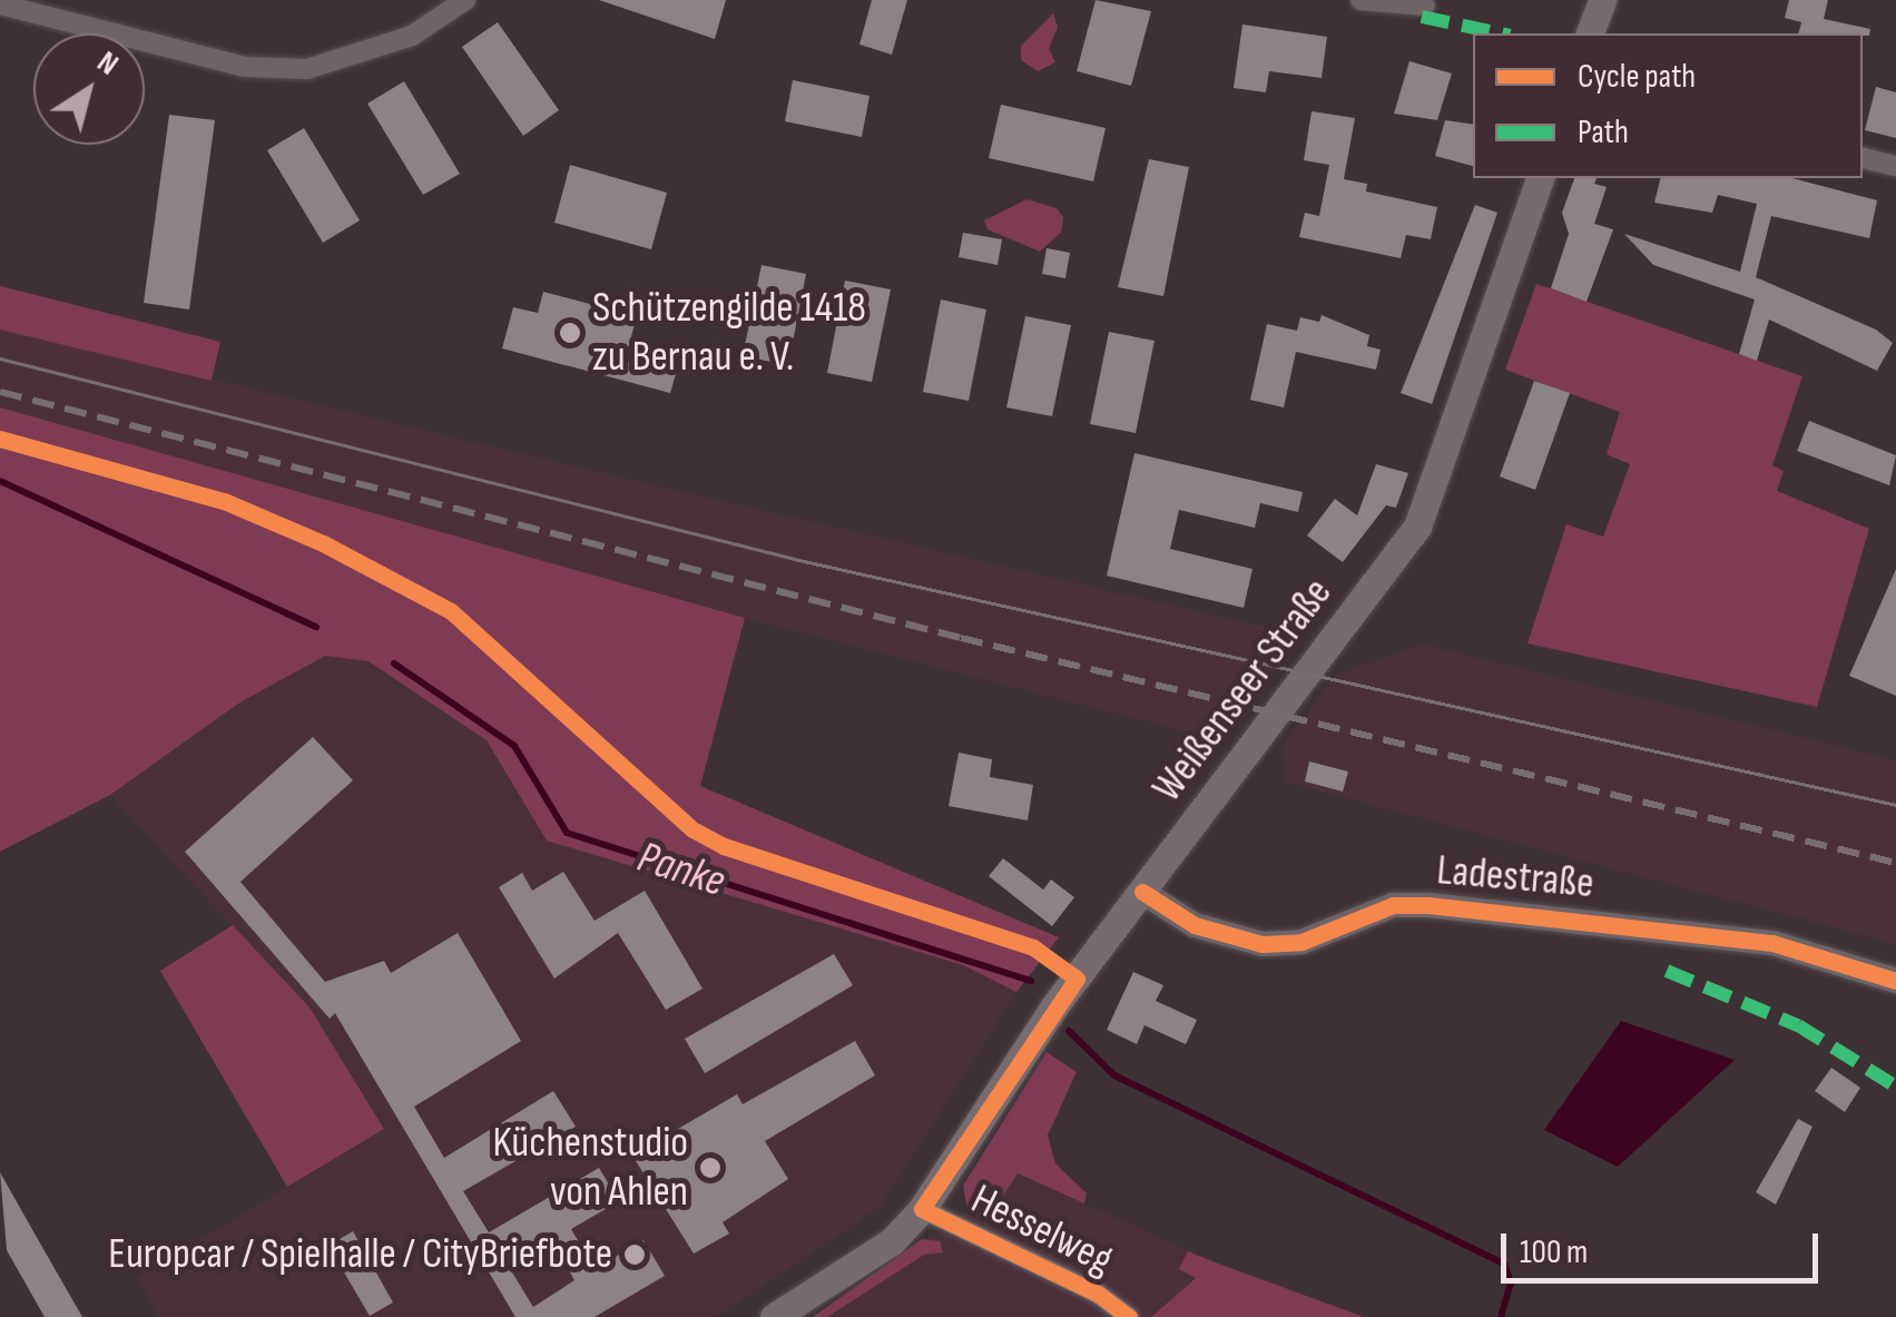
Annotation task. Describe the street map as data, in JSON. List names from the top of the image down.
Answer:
{
  "streets": {
    "main road": ["Weißenseer Straße"],
    "street": ["Ladestraße", "Hesselweg"]
  },
  "crossings": [
    ["Weißenseer Straße", "Ladestraße"],
    ["Weißenseer Straße", "Hesselweg"]
  ],
  "water": ["Panke"],
  "places": ["Schützengilde 1418 zu Bernau e. V.", "Küchenstudio von Ahlen", "Europcar / Spielhalle / CityBriefbote"],
  "legend": ["Cycle path", "Path"],
  "scale_bar": "100 m",
  "north": "top right"
}
